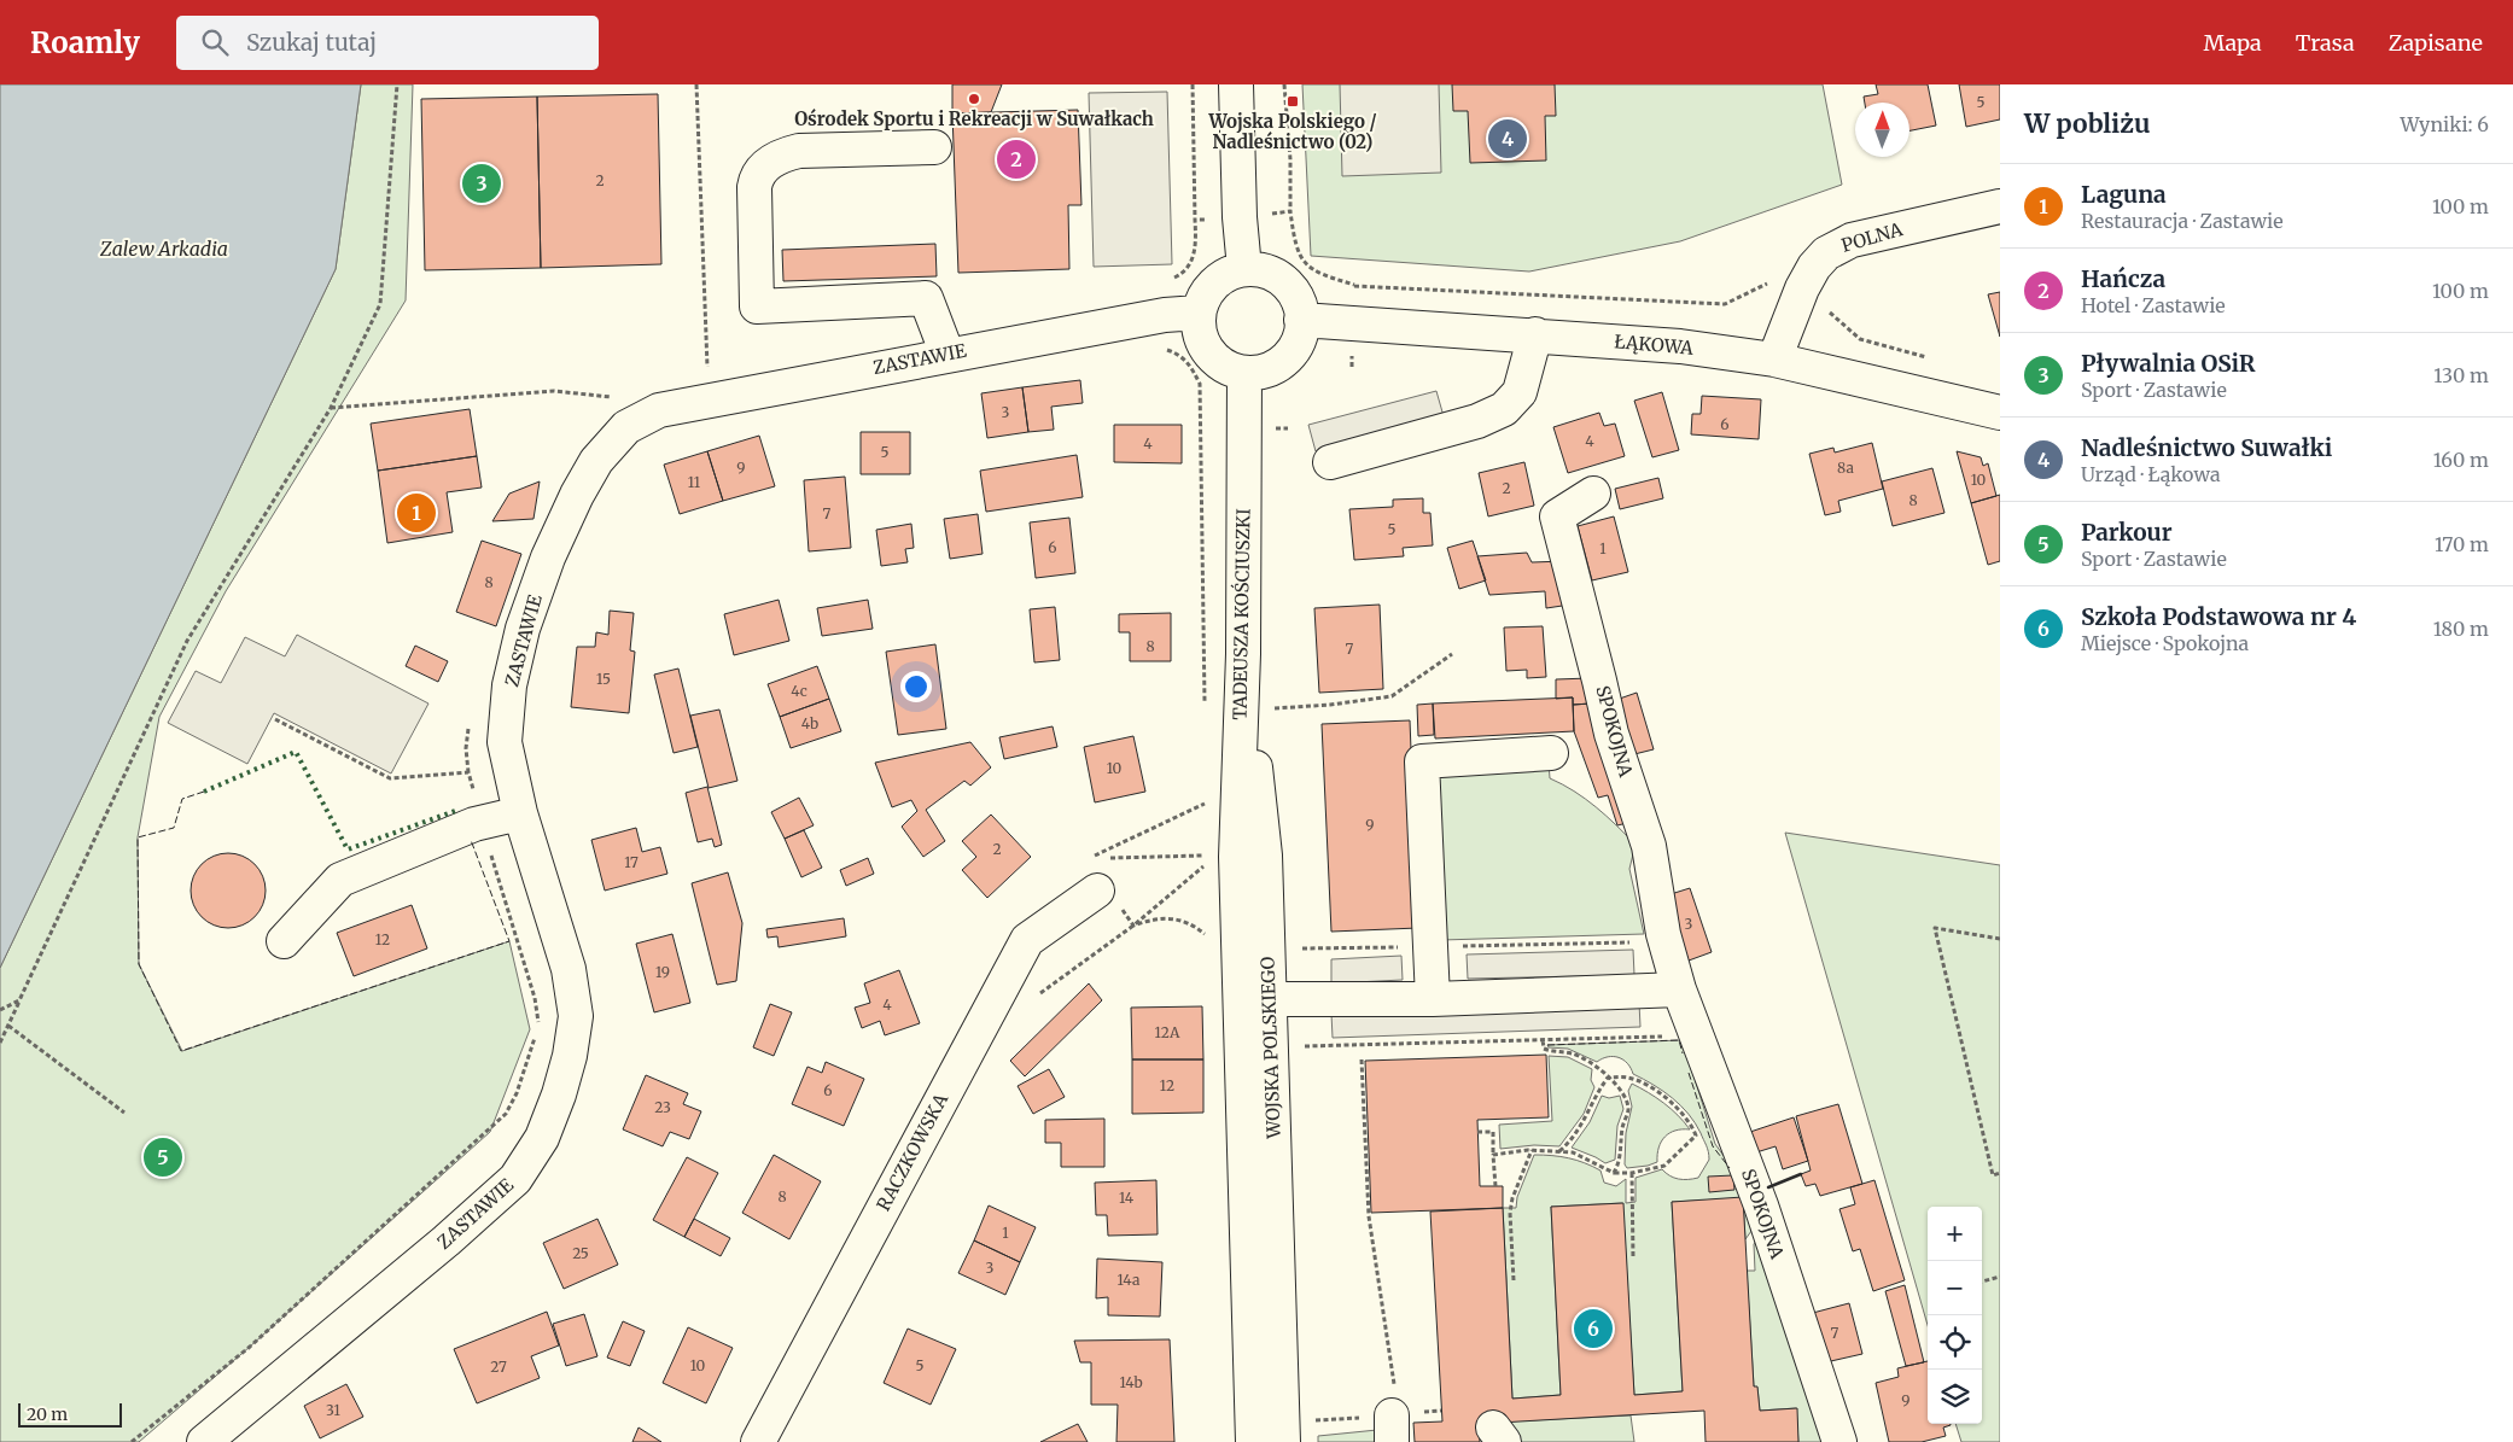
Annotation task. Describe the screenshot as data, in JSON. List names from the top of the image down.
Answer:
{
  "streets": {
    "street": [
      "POLNA",
      "ŁĄKOWA",
      "ZASTAWIE",
      "TADEUSZA KOŚCIUSZKI",
      "SPOKOJNA",
      "WOJSKA POLSKIEGO",
      "RACZKOWSKA"
    ]
  },
  "crossings": [
    ["POLNA", "ŁĄKOWA"],
    ["ŁĄKOWA", "ZASTAWIE"],
    ["ŁĄKOWA", "TADEUSZA KOŚCIUSZKI"],
    ["ZASTAWIE", "TADEUSZA KOŚCIUSZKI"],
    ["TADEUSZA KOŚCIUSZKI", "WOJSKA POLSKIEGO"]
  ],
  "water": ["Zalew Arkadia"],
  "places": {
    "other": ["Ośrodek Sportu i Rekreacji w Suwałkach"],
    "transit": ["Wojska Polskiego / Nadleśnictwo (02)"]
  },
  "house_numbers": [
    "5",
    "2",
    "3",
    "6",
    "4",
    "4",
    "5",
    "9",
    "8a",
    "10",
    "11",
    "2",
    "8",
    "7",
    "5",
    "6",
    "1",
    "8",
    "8",
    "7",
    "15",
    "4c",
    "4b",
    "10",
    "9",
    "2",
    "17",
    "3",
    "12",
    "19",
    "4",
    "12A",
    "12",
    "6",
    "23",
    "8",
    "14",
    "1",
    "25",
    "3",
    "14a",
    "7",
    "10",
    "5",
    "27",
    "14b",
    "9",
    "31"
  ],
  "scale_bar": "20 m",
  "north": "top",
  "page": {
    "header": "Roamly",
    "search": "Szukaj tutaj",
    "nav": ["Mapa", "Trasa", "Zapisane"],
    "heading": ["W pobliżu", "Wyniki: 6"],
    "pins": [
      "4",
      "2",
      "3",
      "1",
      "5",
      "6"
    ],
    "list": [
      {
        "mark": "1",
        "name": "Laguna",
        "note": "Restauracja · Zastawie",
        "value": "100 m"
      },
      {
        "mark": "2",
        "name": "Hańcza",
        "note": "Hotel · Zastawie",
        "value": "100 m"
      },
      {
        "mark": "3",
        "name": "Pływalnia OSiR",
        "note": "Sport · Zastawie",
        "value": "130 m"
      },
      {
        "mark": "4",
        "name": "Nadleśnictwo Suwałki",
        "note": "Urząd · Łąkowa",
        "value": "160 m"
      },
      {
        "mark": "5",
        "name": "Parkour",
        "note": "Sport · Zastawie",
        "value": "170 m"
      },
      {
        "mark": "6",
        "name": "Szkoła Podstawowa nr 4",
        "note": "Miejsce · Spokojna",
        "value": "180 m"
      }
    ],
    "map_buttons": ["+", "−"],
    "scale": "20 m"
  }
}
